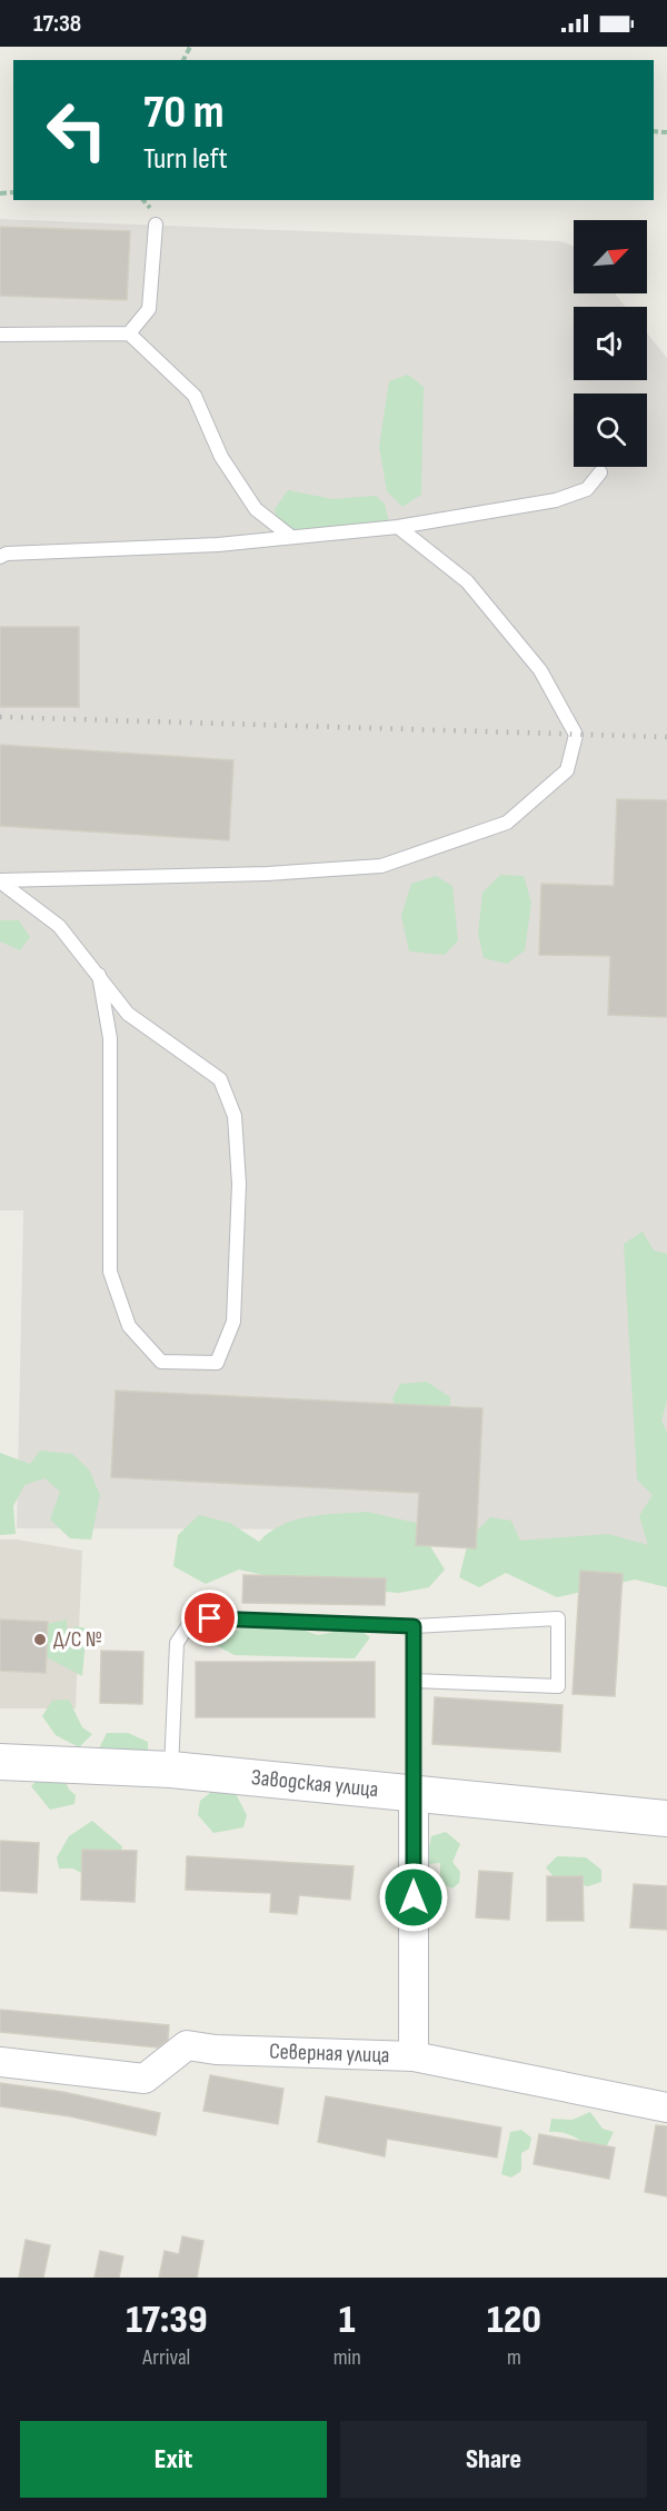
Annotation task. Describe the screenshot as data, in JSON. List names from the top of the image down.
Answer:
{
  "streets": {
    "street": ["Заводская улица", "Северная улица"]
  },
  "places": ["Д/С №"],
  "north": "top right",
  "page": {
    "status": "17:38",
    "turn": ["70 m", "Turn left"],
    "eta": [
      "17:39",
      "Arrival",
      "1",
      "min",
      "120",
      "m"
    ],
    "buttons": ["Exit", "Share"]
  }
}
